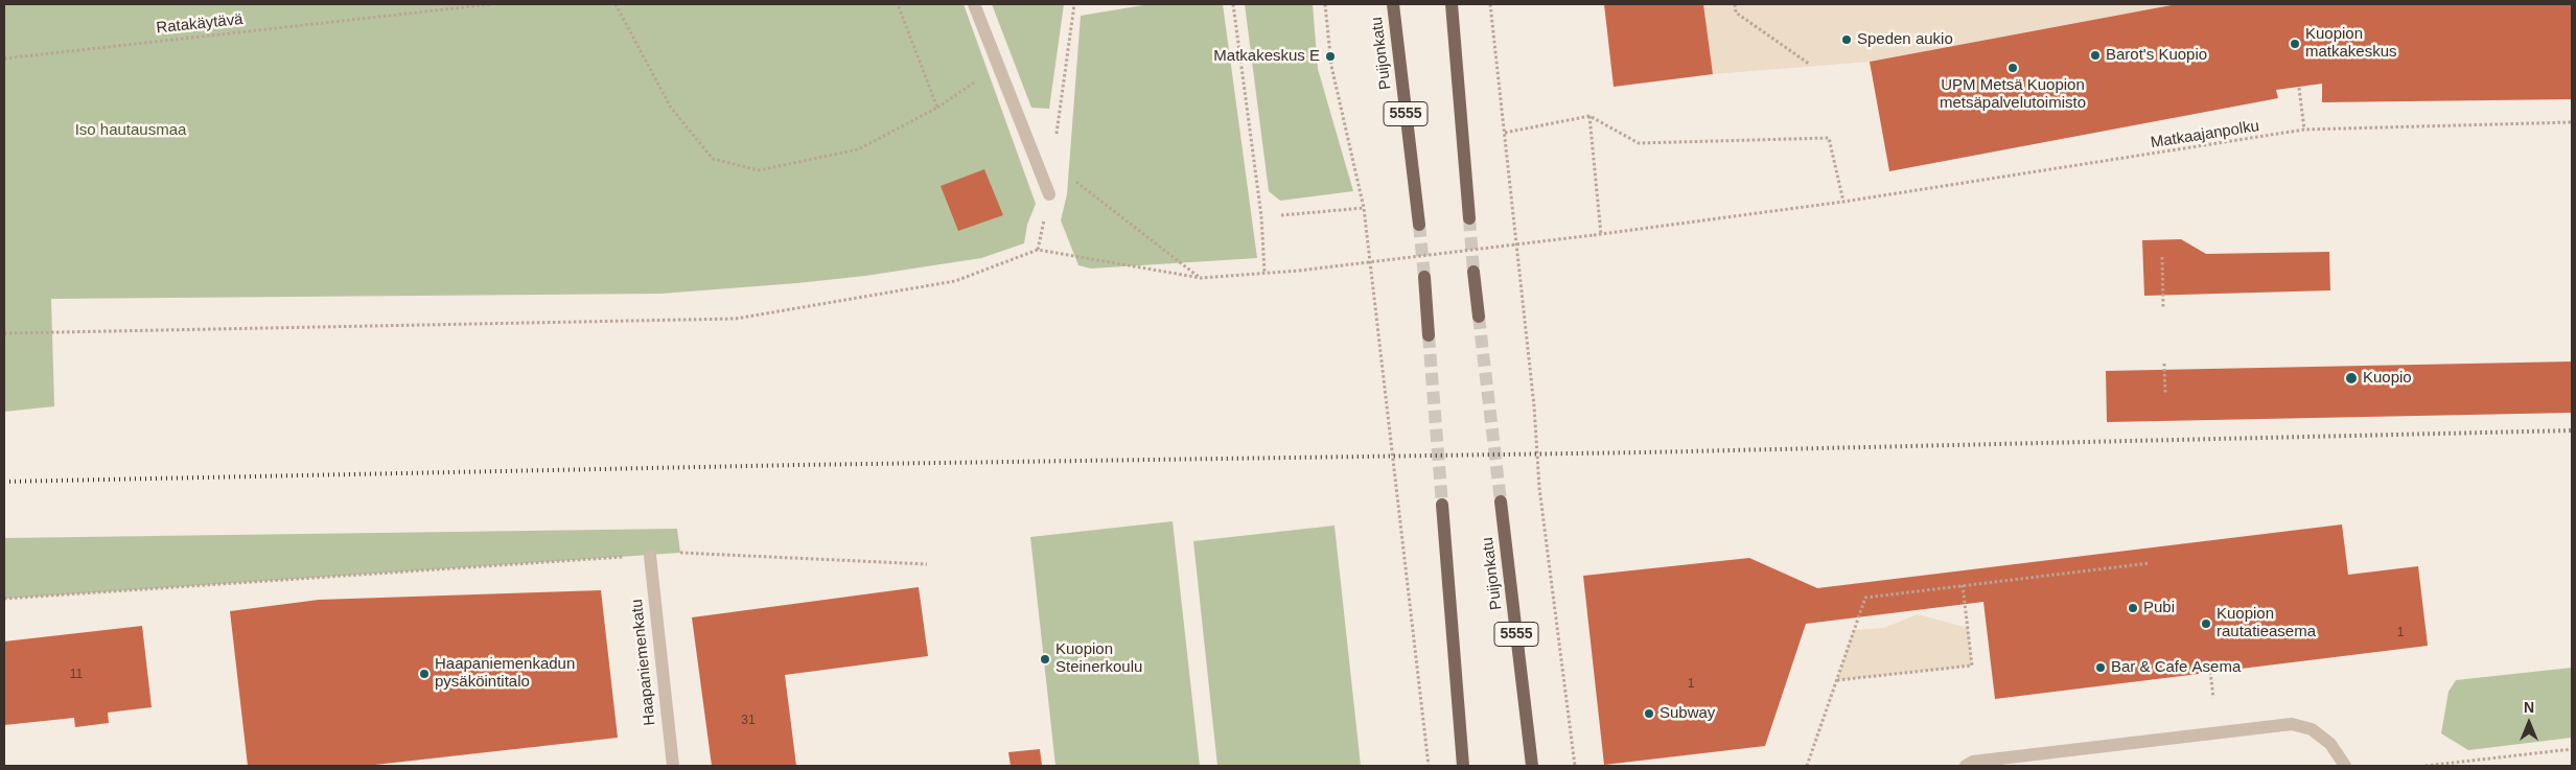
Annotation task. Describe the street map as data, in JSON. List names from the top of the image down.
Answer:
{
  "streets": {
    "main road": ["Puijonkatu", "5555"],
    "lane": ["Haapaniemenkatu"],
    "path": ["Ratakäytävä", "Matkaajanpolku"]
  },
  "parks": ["Iso hautausmaa"],
  "places": [
    "Speden aukio",
    "Kuopion matkakeskus",
    "Barot's Kuopio",
    "Matkakeskus E",
    "UPM Metsä Kuopion metsäpalvelutoimisto",
    "Kuopio",
    "Pubi",
    "Kuopion rautatieasema",
    "Kuopion Steinerkoulu",
    "Bar & Cafe Asema",
    "Haapaniemenkadun pysäköintitalo",
    "Subway"
  ],
  "house_numbers": [
    "1",
    "11",
    "1",
    "31"
  ],
  "north": "top"
}
